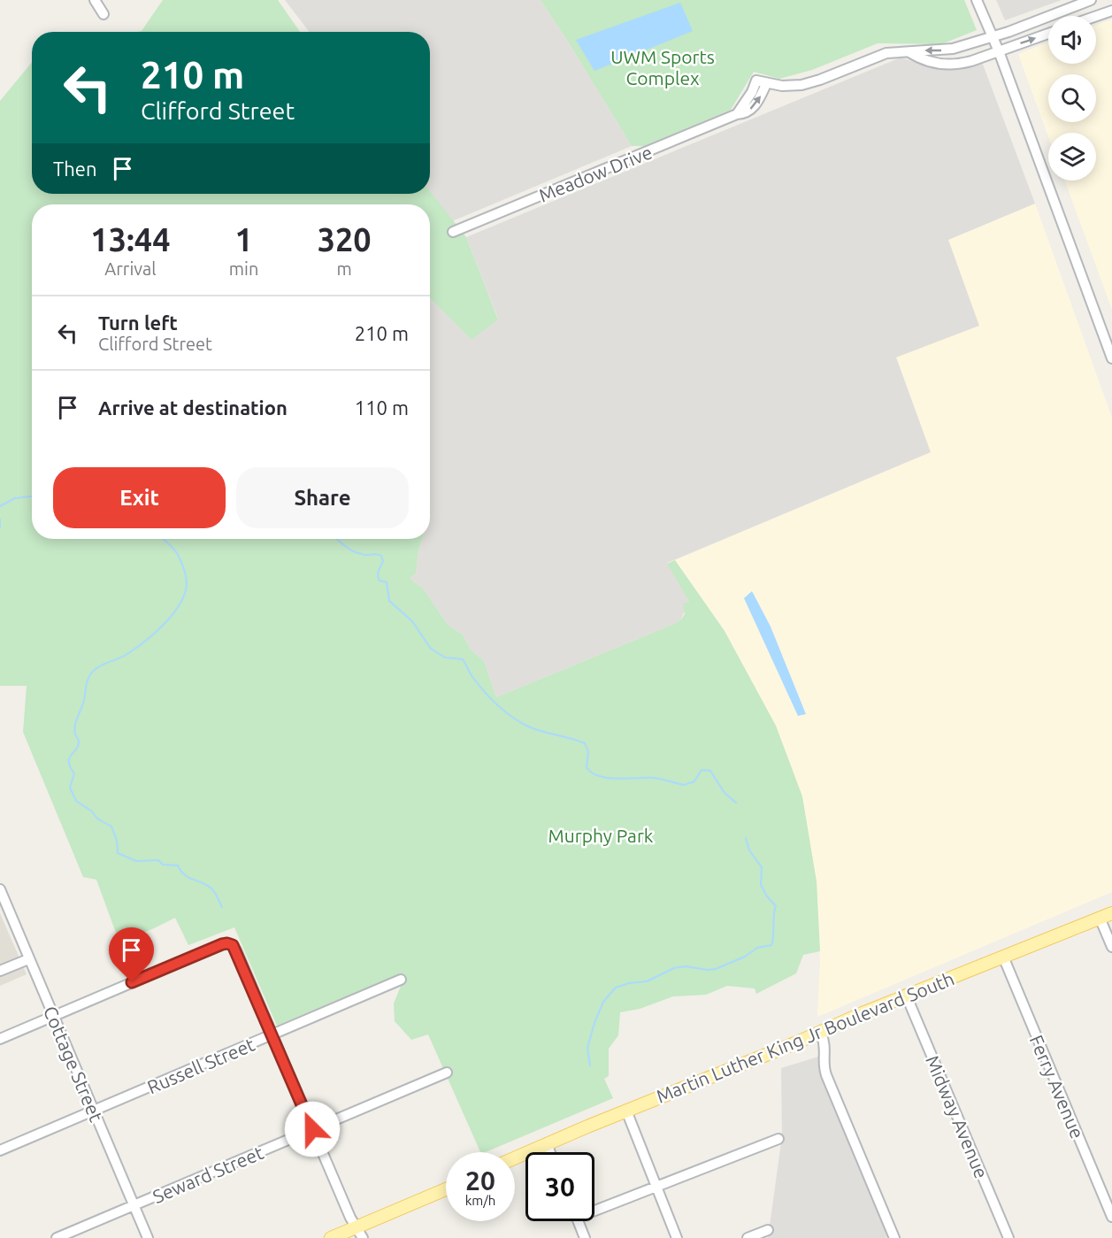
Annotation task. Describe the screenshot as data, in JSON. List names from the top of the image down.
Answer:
{
  "streets": {
    "main road": ["Martin Luther King Jr Boulevard South"],
    "street": [
      "Meadow Drive",
      "Cottage Street",
      "Russell Street",
      "Ferry Avenue",
      "Midway Avenue",
      "Seward Street"
    ]
  },
  "crossings": [
    ["Martin Luther King Jr Boulevard South", "Ferry Avenue"],
    ["Martin Luther King Jr Boulevard South", "Midway Avenue"],
    ["Cottage Street", "Russell Street"],
    ["Cottage Street", "Seward Street"]
  ],
  "parks": ["UWM Sports Complex", "Murphy Park"],
  "page": {
    "turn": ["210 m", "Clifford Street"],
    "then": "Then",
    "eta": [
      "13:44",
      "Arrival",
      "1",
      "min",
      "320",
      "m"
    ],
    "list": [
      {
        "name": "Turn left",
        "note": "Clifford Street",
        "value": "210 m"
      },
      {
        "name": "Arrive at destination",
        "value": "110 m"
      }
    ],
    "buttons": ["Exit", "Share"],
    "speed": "20 km/h",
    "limit": "30"
  }
}
